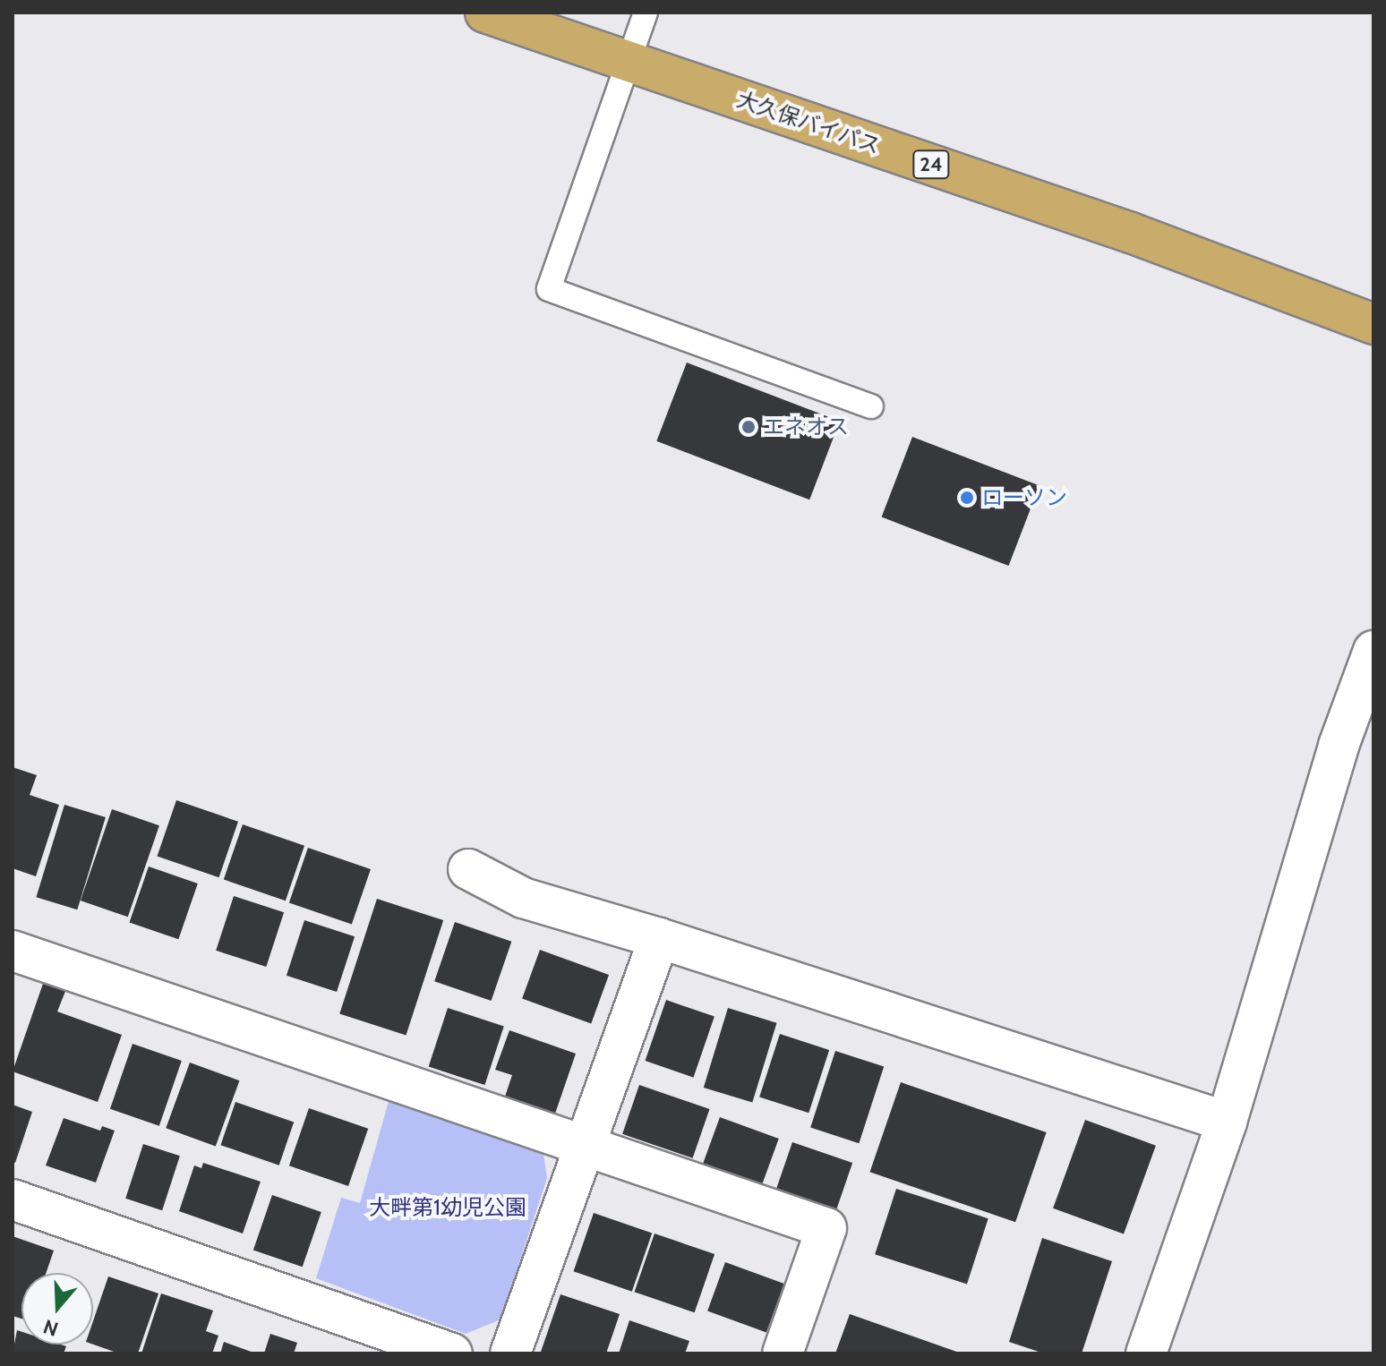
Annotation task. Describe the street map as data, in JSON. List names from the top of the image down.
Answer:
{
  "streets": {
    "highway": ["大久保バイパス", "24"]
  },
  "parks": ["大畔第1幼児公園"],
  "places": ["エネオス", "ローソン"],
  "north": "bottom"
}
